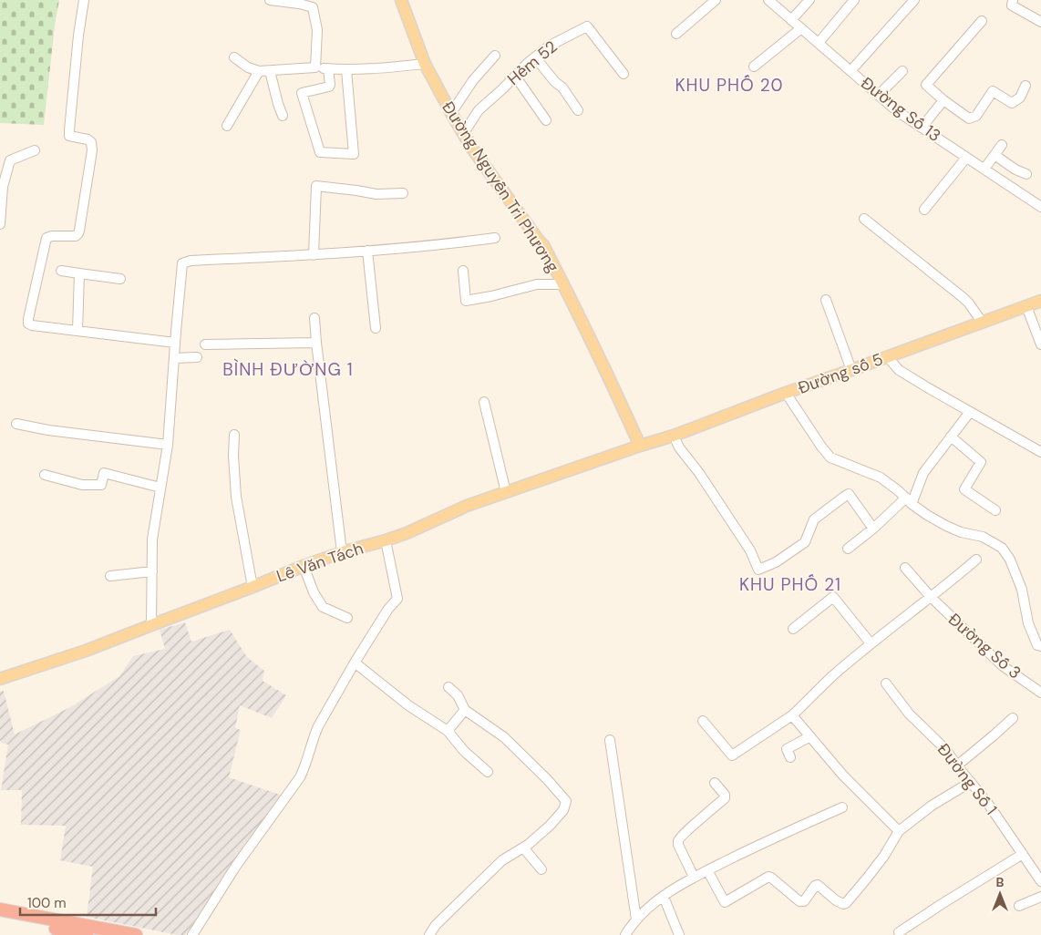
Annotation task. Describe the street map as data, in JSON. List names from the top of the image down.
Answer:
{
  "streets": {
    "main road": ["Đường Nguyễn Tri Phương", "Đường số 5", "Lê Văn Tách"],
    "street": [
      "Hẻm 52",
      "Đường Số 13",
      "Đường Số 3",
      "Đường Số 1"
    ]
  },
  "crossings": [
    ["Hẻm 52", "Đường Nguyễn Tri Phương"],
    ["Đường Nguyễn Tri Phương", "Đường số 5"],
    ["Đường Nguyễn Tri Phương", "Lê Văn Tách"],
    ["Đường số 5", "Lê Văn Tách"]
  ],
  "districts": ["KHU PHỐ 20", "BÌNH ĐƯỜNG 1", "KHU PHỐ 21"],
  "scale_bar": "100 m",
  "north": "top"
}
